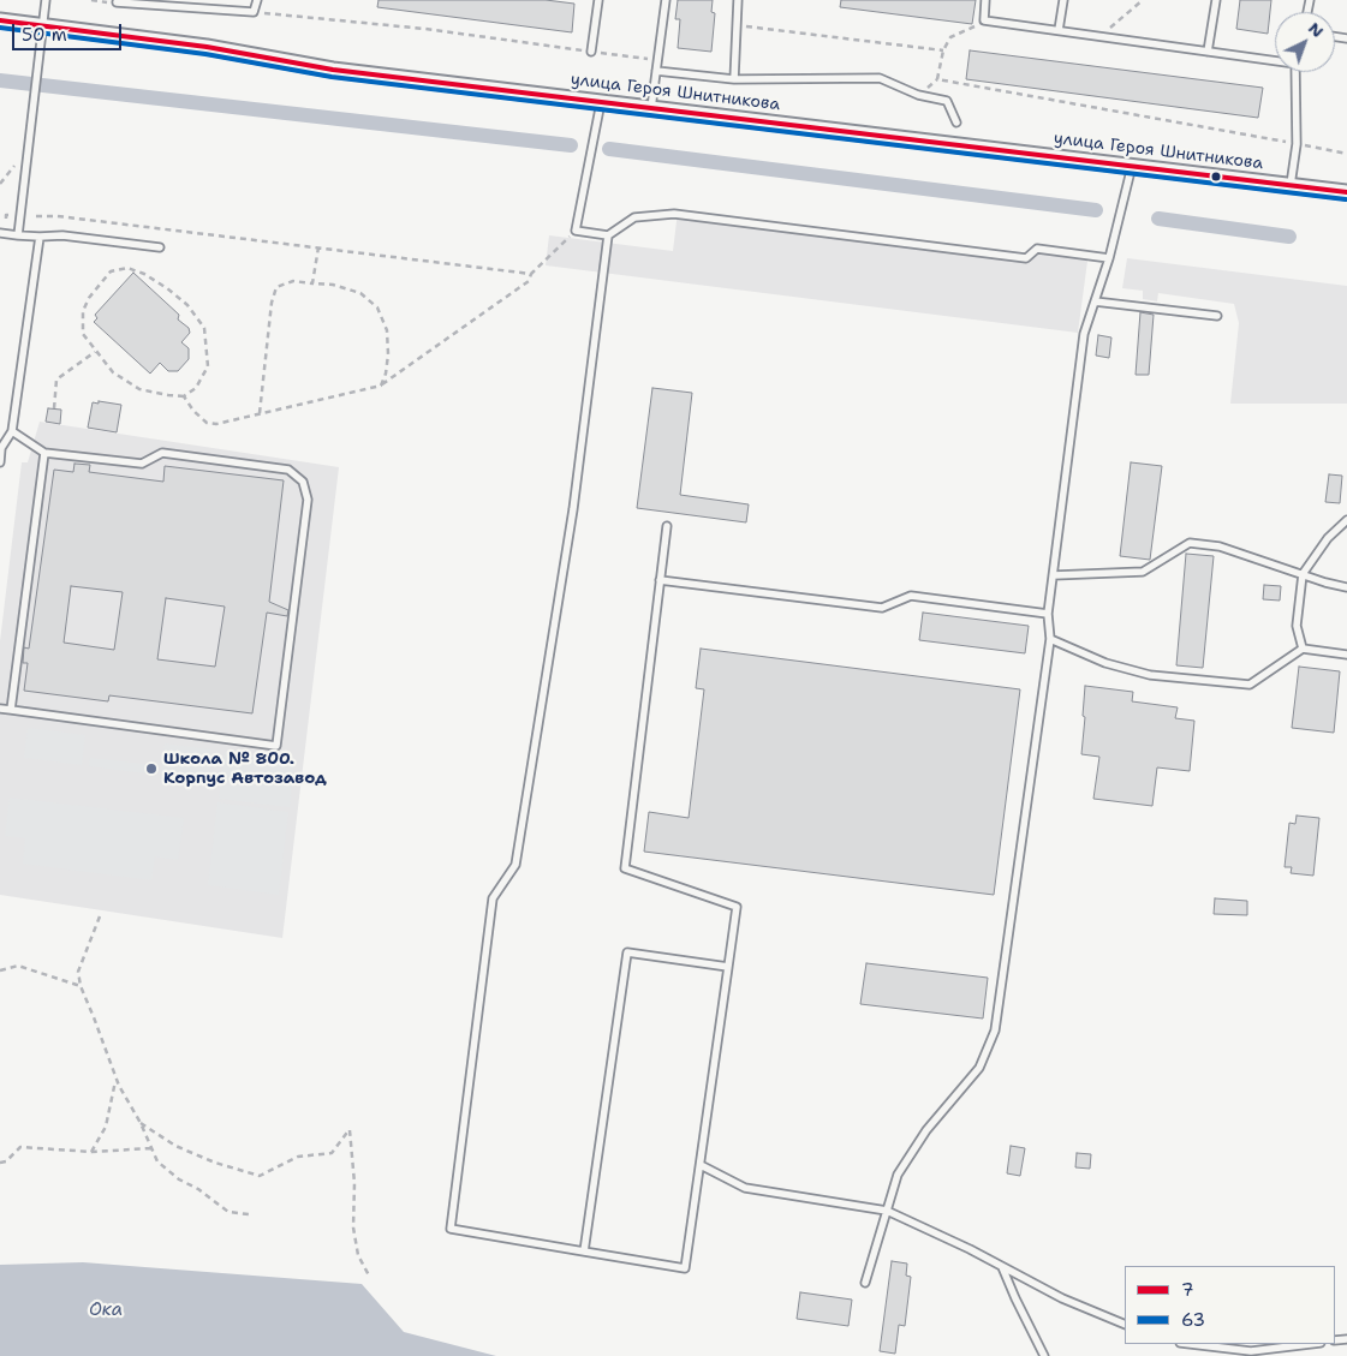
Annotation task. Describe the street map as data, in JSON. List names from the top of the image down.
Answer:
{
  "streets": {
    "street": ["улица Героя Шнитникова"]
  },
  "water": ["Ока"],
  "places": ["Школа № 800. Корпус Автозавод"],
  "lines": ["transit line 7", "transit line 63"],
  "legend": ["7", "63"],
  "scale_bar": "50 m",
  "north": "top right"
}
